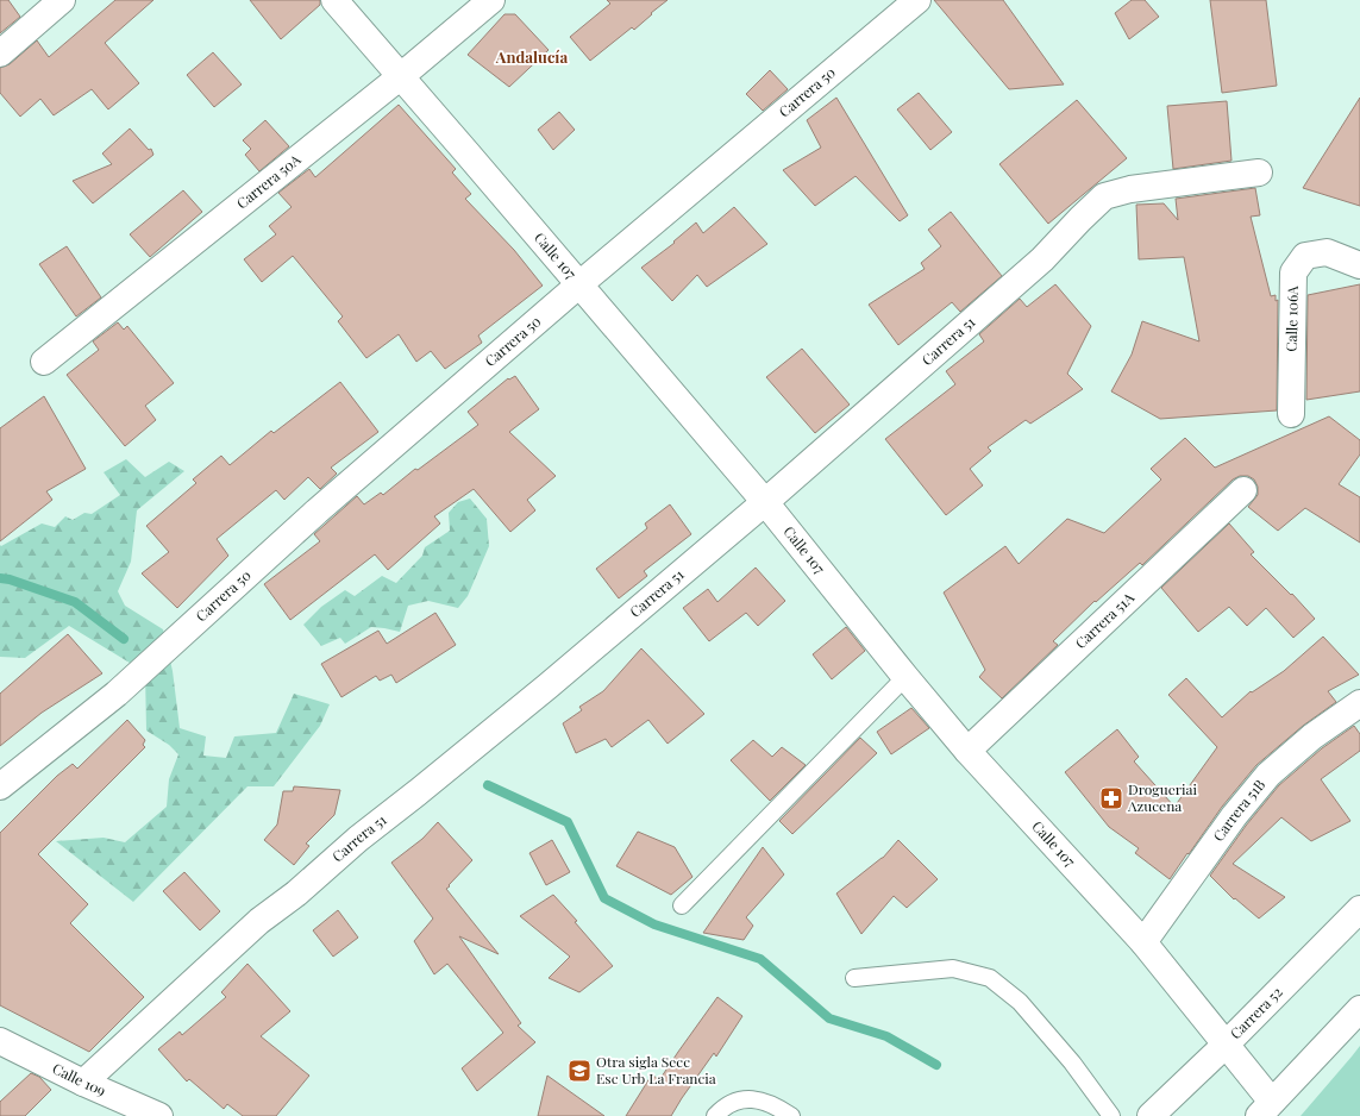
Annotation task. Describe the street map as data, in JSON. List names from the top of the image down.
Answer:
{
  "streets": {
    "street": [
      "Carrera 50",
      "Carrera 50A",
      "Calle 107",
      "Calle 106A",
      "Carrera 51",
      "Carrera 51A",
      "Carrera 51B",
      "Carrera 52",
      "Calle 109"
    ]
  },
  "crossings": [
    ["Carrera 50", "Calle 107"],
    ["Carrera 50A", "Calle 107"],
    ["Calle 107", "Carrera 51"],
    ["Calle 107", "Carrera 51A"],
    ["Calle 107", "Carrera 51B"],
    ["Calle 107", "Carrera 52"],
    ["Carrera 51", "Calle 109"]
  ],
  "districts": ["Andalucía"],
  "places": {
    "pharmacy": ["Drogueriai Azucena"],
    "school or university": ["Otra sigla Secc Esc Urb La Francia"]
  }
}
